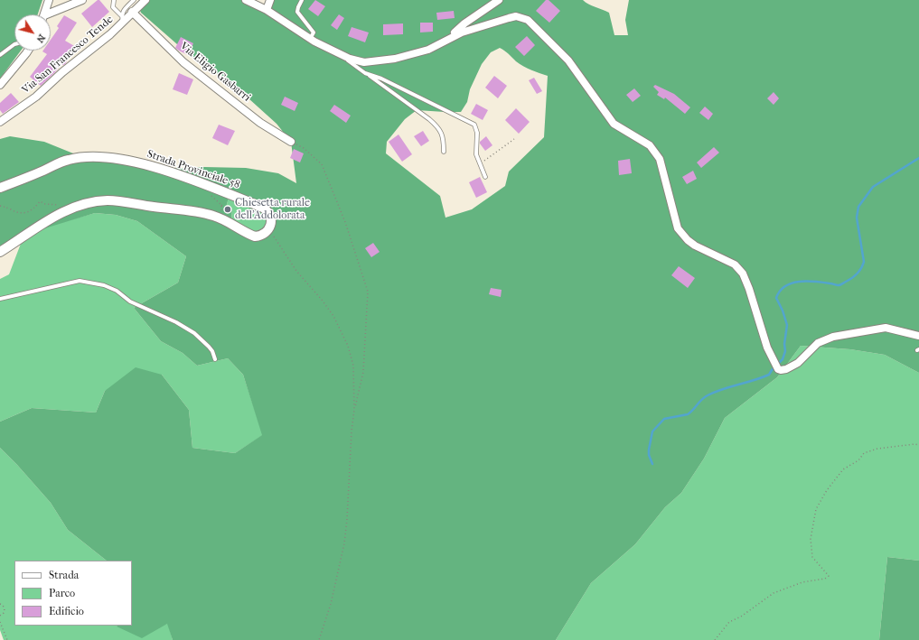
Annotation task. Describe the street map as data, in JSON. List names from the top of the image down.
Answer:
{
  "streets": {
    "street": ["Via San Francesco Tende", "Via Eligio Gasbarri", "Strada Provinciale 58"]
  },
  "crossings": [
    ["Via San Francesco Tende", "Via Eligio Gasbarri"]
  ],
  "places": ["Chiesetta rurale dell'Addolorata"],
  "legend": ["Strada", "Parco", "Edificio"],
  "north": "bottom right"
}
